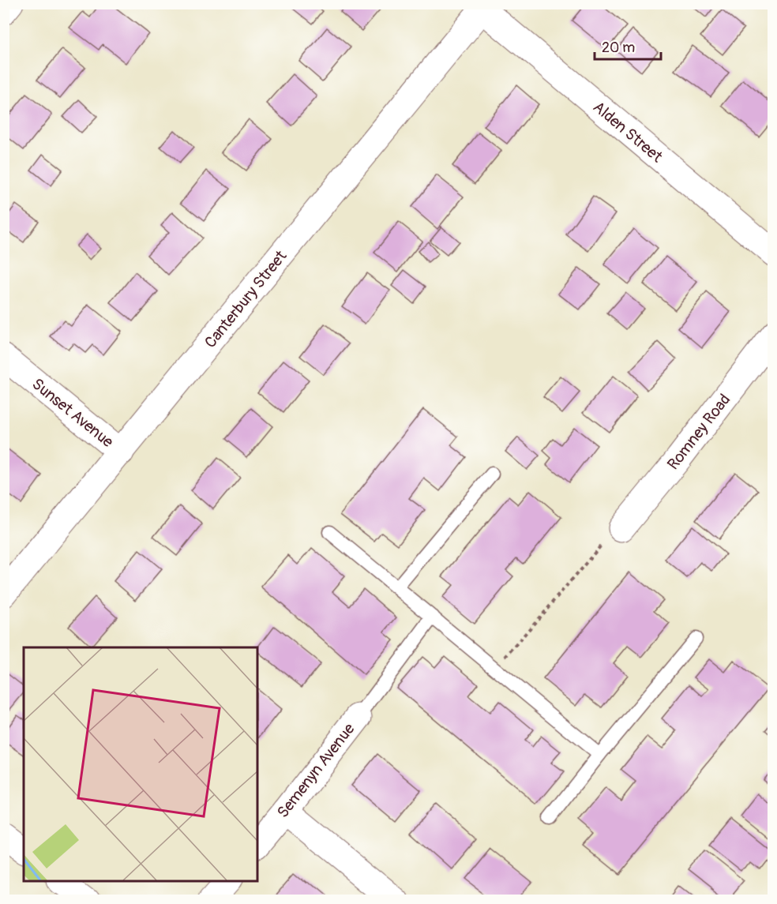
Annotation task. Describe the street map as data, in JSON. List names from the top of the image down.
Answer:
{
  "streets": {
    "street": [
      "Alden Street",
      "Canterbury Street",
      "Sunset Avenue",
      "Romney Road",
      "Semenyn Avenue"
    ]
  },
  "crossings": [
    ["Alden Street", "Canterbury Street"],
    ["Canterbury Street", "Sunset Avenue"]
  ],
  "scale_bar": "20 m"
}
